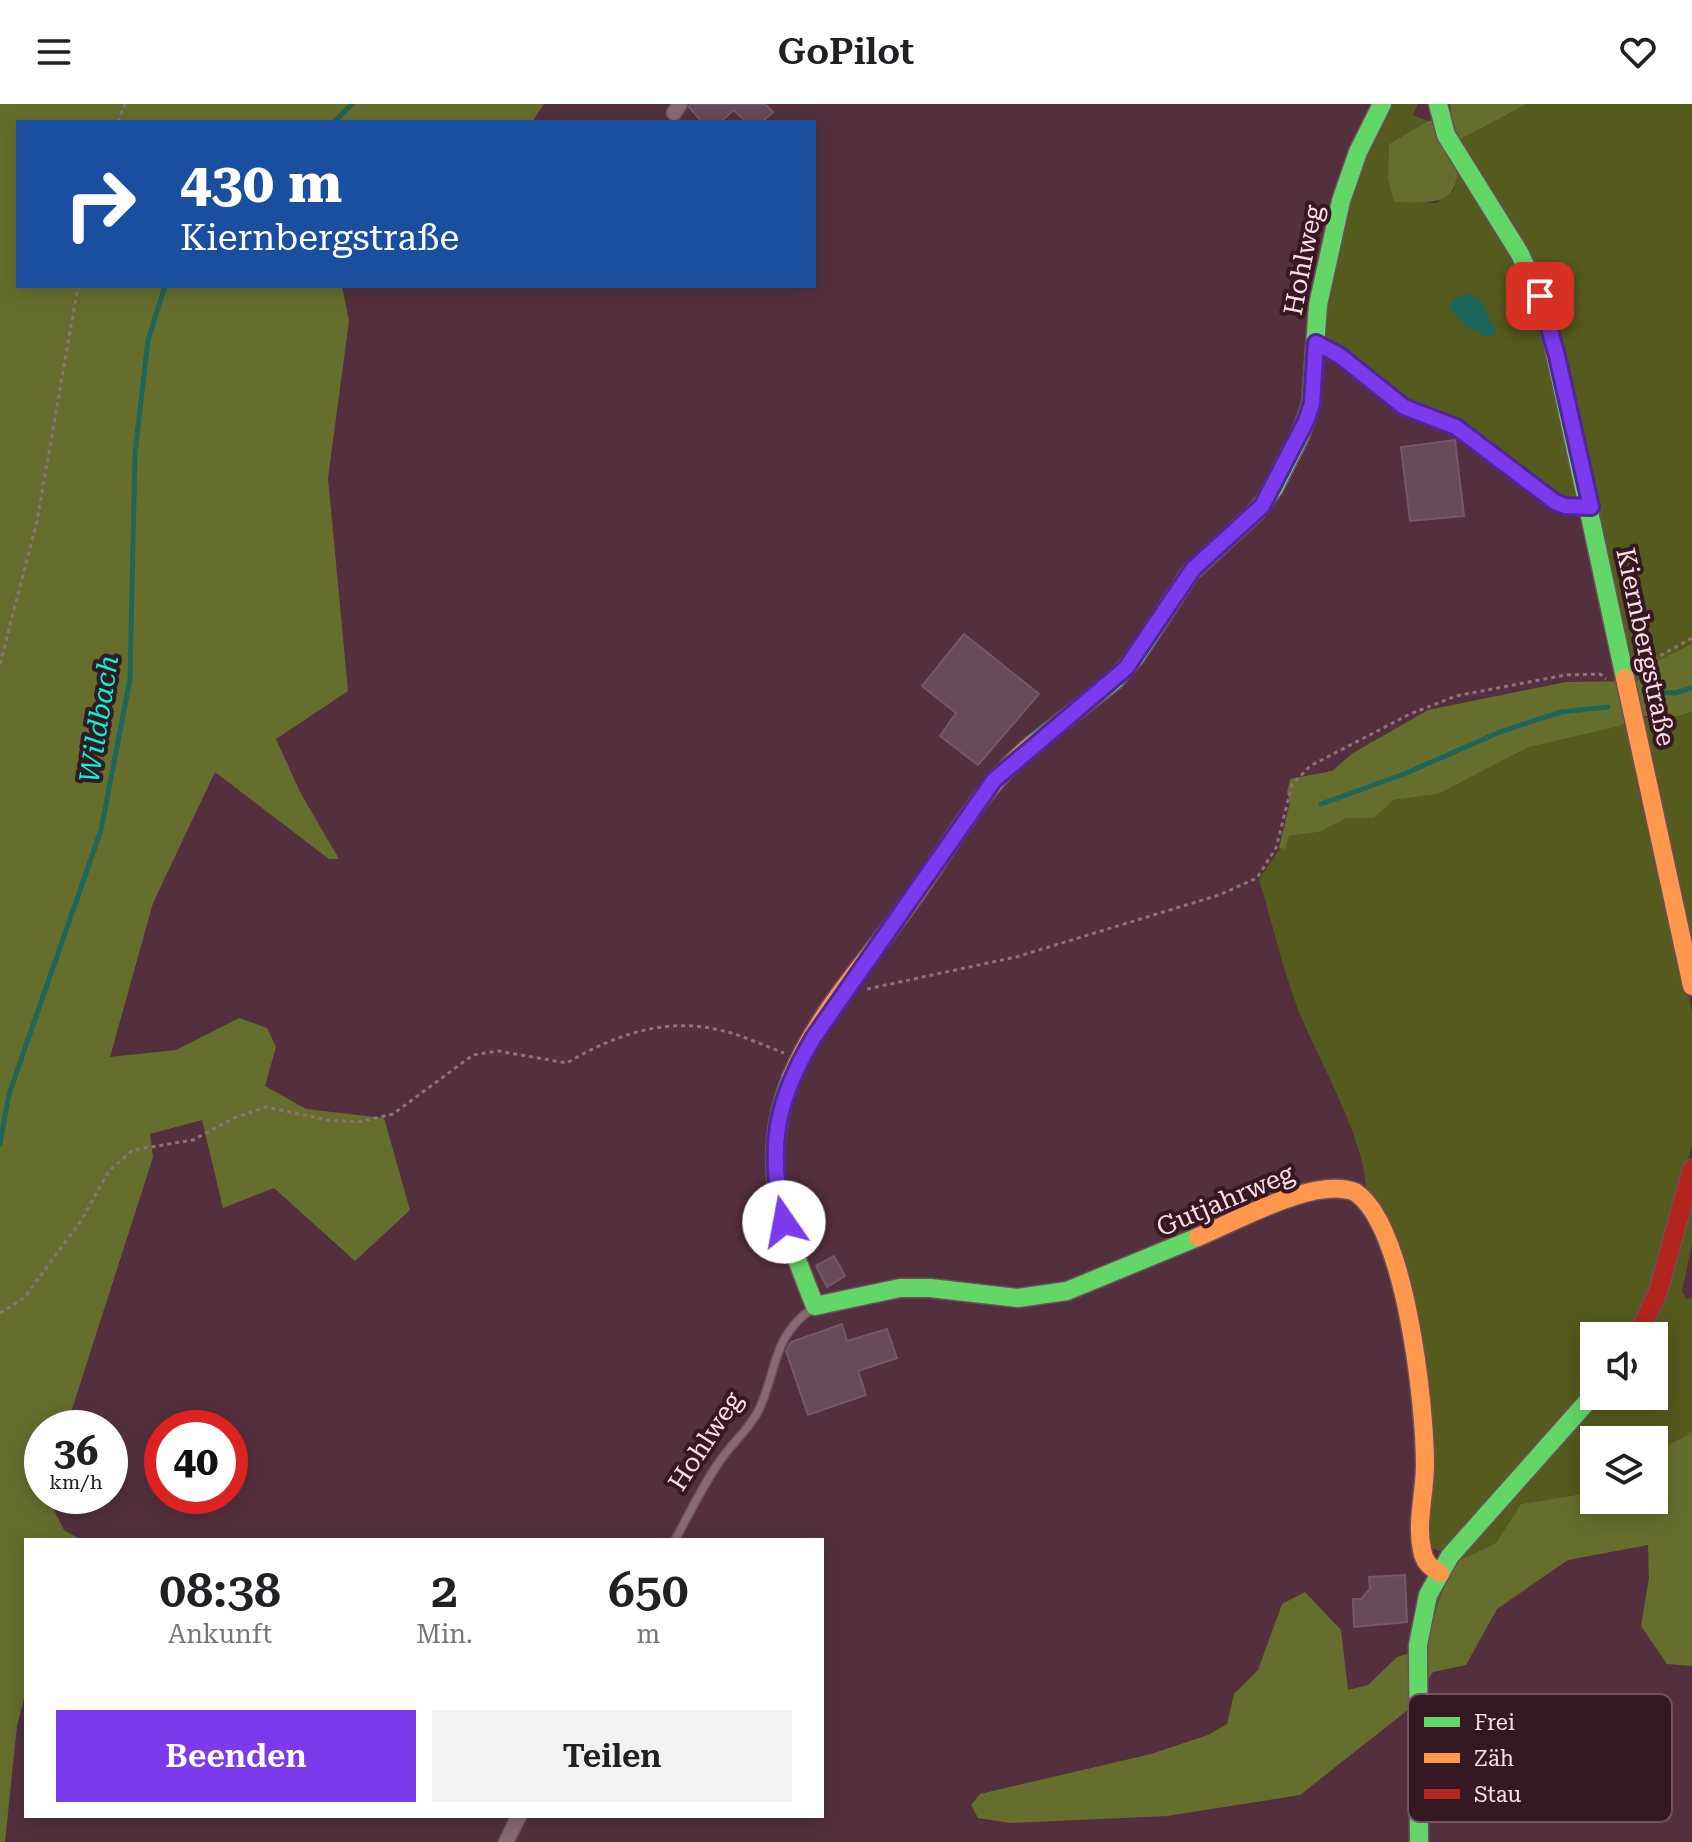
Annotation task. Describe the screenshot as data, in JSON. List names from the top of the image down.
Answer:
{
  "streets": {
    "street": ["Hohlweg", "Kiernbergstraße", "Gutjahrweg"]
  },
  "crossings": [
    ["Hohlweg", "Gutjahrweg"]
  ],
  "water": ["Wildbach"],
  "legend": ["Frei", "Zäh", "Stau"],
  "page": {
    "header": "GoPilot",
    "turn": ["430 m", "Kiernbergstraße"],
    "speed": "36 km/h",
    "limit": "40",
    "eta": [
      "08:38",
      "Ankunft",
      "2",
      "Min.",
      "650",
      "m"
    ],
    "buttons": ["Beenden", "Teilen"]
  }
}
